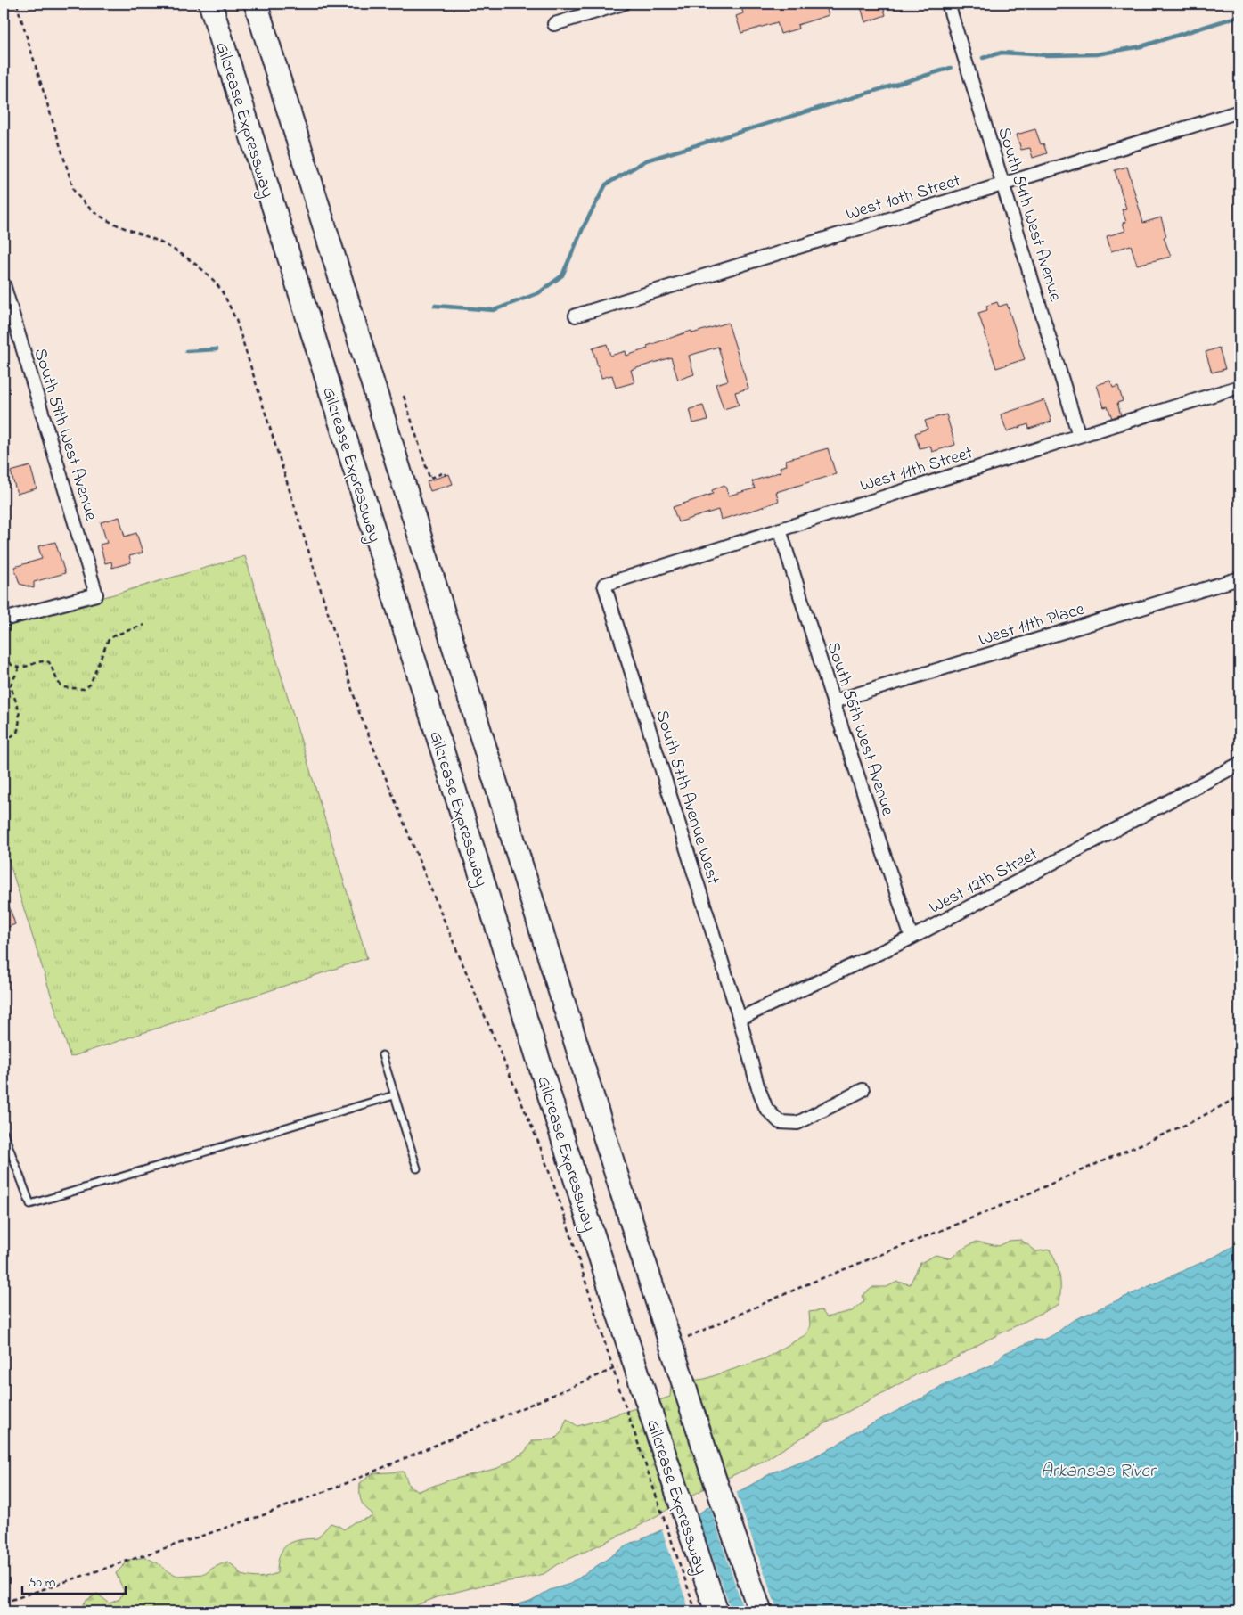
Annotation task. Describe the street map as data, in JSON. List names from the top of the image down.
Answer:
{
  "streets": {
    "highway": ["Gilcrease Expressway"],
    "street": [
      "West 10th Street",
      "South 54th West Avenue",
      "South 59th West Avenue",
      "West 11th Street",
      "West 11th Place",
      "South 56th West Avenue",
      "South 57th Avenue West",
      "West 12th Street"
    ]
  },
  "crossings": [
    ["West 10th Street", "South 54th West Avenue"],
    ["South 54th West Avenue", "West 11th Street"],
    ["West 11th Street", "South 56th West Avenue"],
    ["West 11th Street", "South 57th Avenue West"],
    ["West 11th Place", "South 56th West Avenue"],
    ["South 56th West Avenue", "West 12th Street"],
    ["South 57th Avenue West", "West 12th Street"]
  ],
  "water": ["Arkansas River"],
  "scale_bar": "50 m"
}
